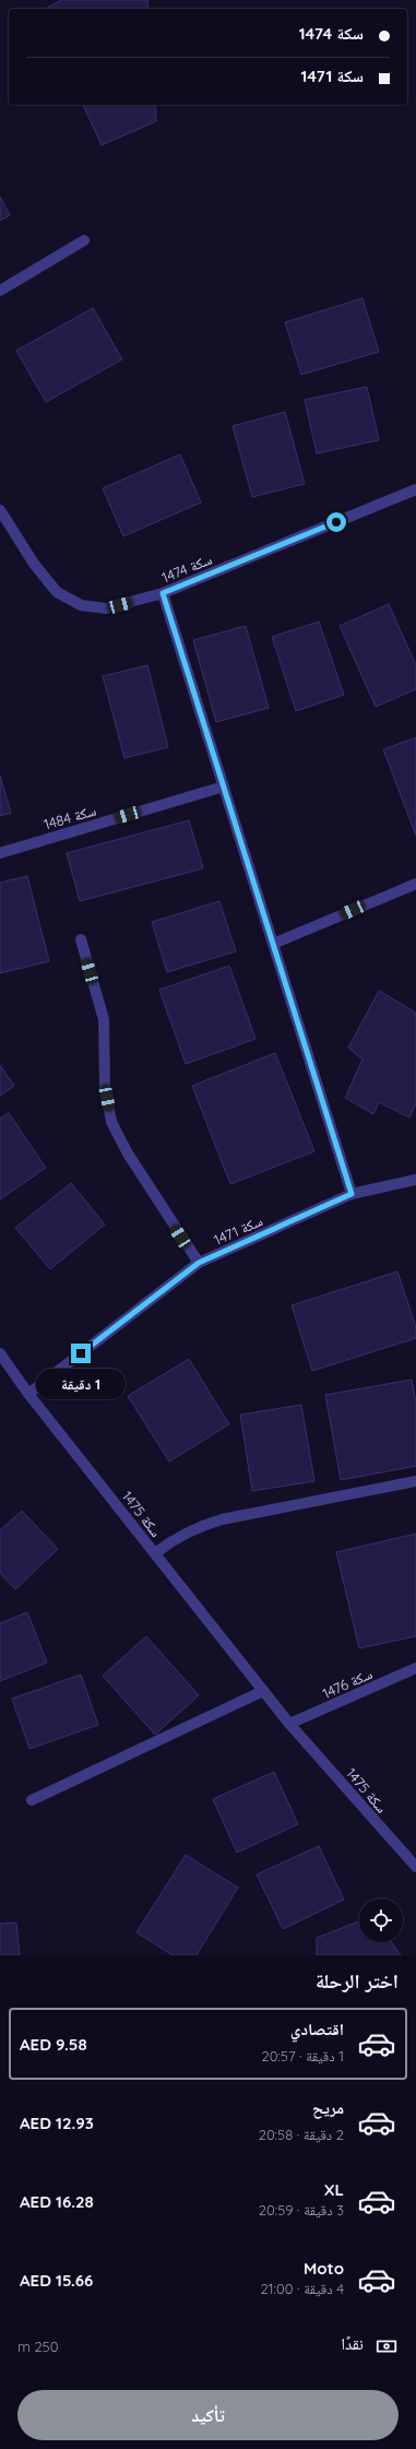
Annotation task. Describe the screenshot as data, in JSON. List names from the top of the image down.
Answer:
{
  "streets": {
    "street": [
      "سكة 1474",
      "سكة 1484",
      "سكة 1471",
      "سكة 1475",
      "سكة 1476"
    ]
  },
  "crossings": [
    ["سكة 1471", "سكة 1475"],
    ["سكة 1475", "سكة 1476"]
  ],
  "page": {
    "banner": ["سكة 1474", "سكة 1471"],
    "bubble": "1 دقيقة",
    "heading": "اختر الرحلة",
    "list": [
      {
        "name": "اقتصادي",
        "note": "1 دقيقة · 20:57",
        "value": "AED 9.58"
      },
      {
        "name": "مريح",
        "note": "2 دقيقة · 20:58",
        "value": "AED 12.93"
      },
      {
        "name": "XL",
        "note": "3 دقيقة · 20:59",
        "value": "AED 16.28"
      },
      {
        "name": "Moto",
        "note": "4 دقيقة · 21:00",
        "value": "AED 15.66"
      }
    ],
    "pay": ["نقدًا", "250 m"],
    "buttons": "تأكيد"
  }
}
